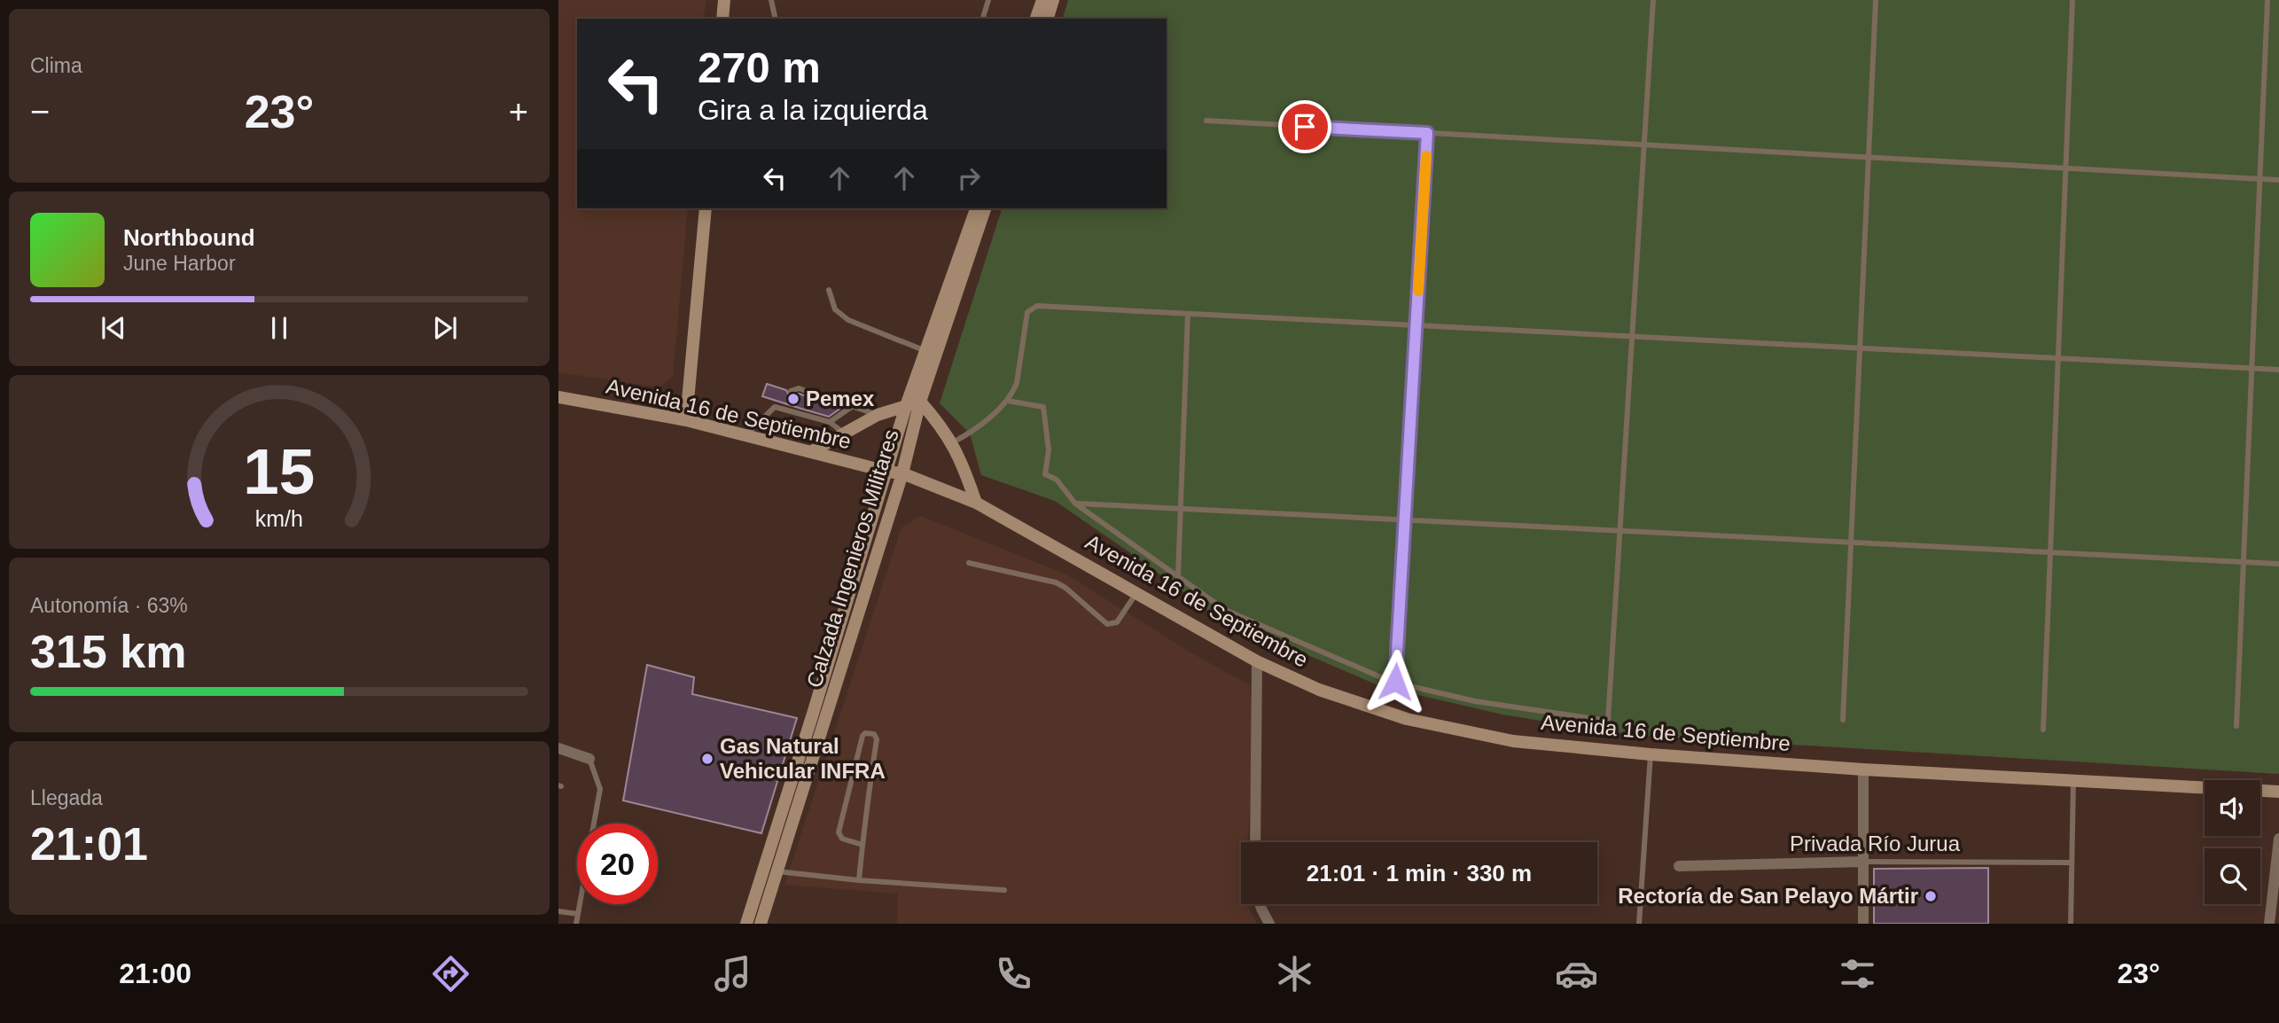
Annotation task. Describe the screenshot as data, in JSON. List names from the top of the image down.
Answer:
{
  "streets": {
    "main road": ["Avenida 16 de Septiembre", "Calzada Ingenieros Militares"],
    "street": ["Privada Río Jurua"]
  },
  "crossings": [
    ["Avenida 16 de Septiembre", "Calzada Ingenieros Militares"]
  ],
  "places": ["Pemex", "Gas Natural Vehicular INFRA", "Rectoría de San Pelayo Mártir"],
  "page": {
    "tile": [
      "Clima",
      ["Autonomía · 63%", "315 km"],
      ["Llegada", "21:01"]
    ],
    "turn": ["270 m", "Gira a la izquierda"],
    "heat": ["−", "23°", "+"],
    "song": ["Northbound", "June Harbor"],
    "limit": "20",
    "trip": "21:01 · 1 min · 330 m",
    "tabs": ["21:00", "23°"],
    "gauge": ["15", "km/h"]
  }
}
